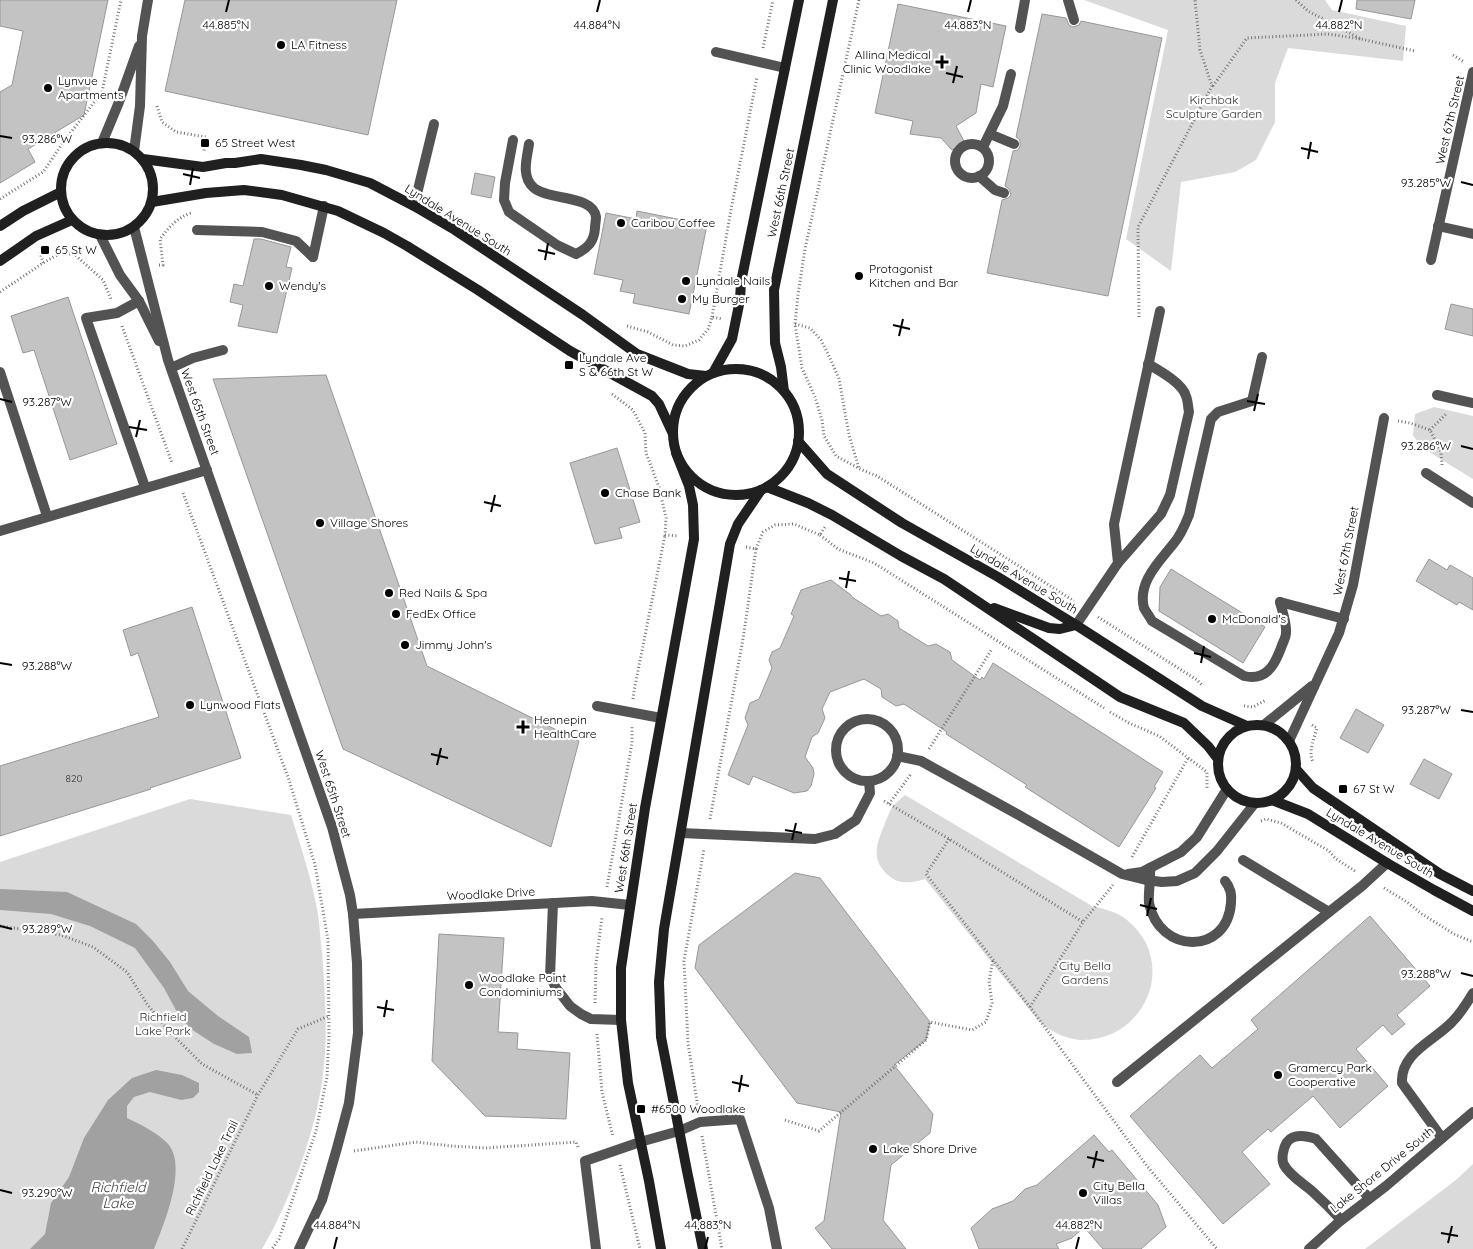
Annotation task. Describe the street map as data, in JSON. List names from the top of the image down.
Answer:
{
  "streets": {
    "main road": ["West 66th Street", "Lyndale Avenue South"],
    "street": [
      "West 67th Street",
      "West 65th Street",
      "Woodlake Drive",
      "Lake Shore Drive South"
    ],
    "path": ["Richfield Lake Trail"]
  },
  "crossings": [
    ["West 67th Street", "Lyndale Avenue South"],
    ["West 66th Street", "Lyndale Avenue South"],
    ["West 66th Street", "Woodlake Drive"],
    ["Lyndale Avenue South", "West 65th Street"],
    ["West 65th Street", "Woodlake Drive"]
  ],
  "water": ["Richfield Lake"],
  "parks": ["Kirchbak Sculpture Garden", "City Bella Gardens", "Richfield Lake Park"],
  "places": {
    "other": [
      "LA Fitness",
      "Lynvue Apartments",
      "Caribou Coffee",
      "Protagonist Kitchen and Bar",
      "Lyndale Nails",
      "Wendy's",
      "My Burger",
      "Chase Bank",
      "Village Shores",
      "Red Nails & Spa",
      "FedEx Office",
      "McDonald's",
      "Jimmy John's",
      "Lynwood Flats",
      "Woodlake Point Condominiums",
      "Gramercy Park Cooperative",
      "Lake Shore Drive",
      "City Bella Villas"
    ],
    "health": ["Allina Medical Clinic Woodlake", "Hennepin HealthCare"],
    "transit": [
      "65 Street West",
      "65 St W",
      "Lyndale Ave S & 66th St W",
      "67 St W",
      "#6500 Woodlake"
    ]
  },
  "house_numbers": ["820"],
  "coordinates": [
    "44.885°N",
    "44.884°N",
    "44.883°N",
    "44.882°N",
    "93.286°W",
    "93.285°W",
    "93.287°W",
    "93.288°W",
    "93.289°W",
    "93.290°W"
  ]
}
